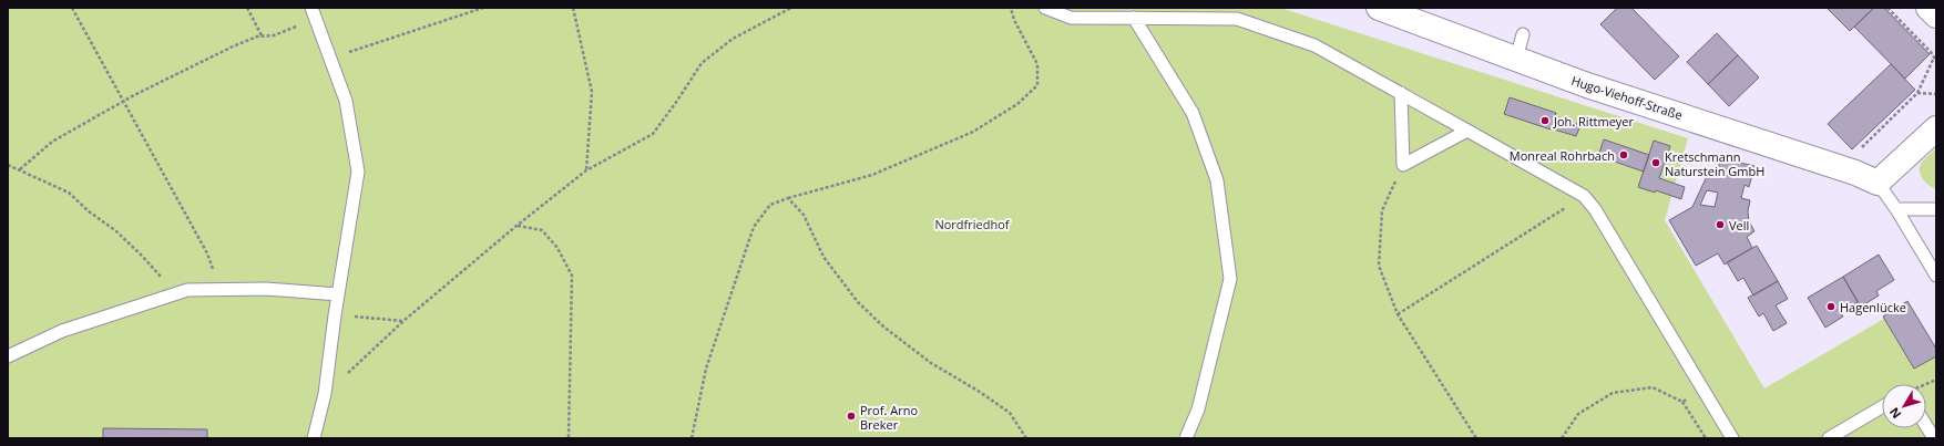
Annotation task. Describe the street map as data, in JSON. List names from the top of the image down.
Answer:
{
  "streets": {
    "street": ["Hugo-Viehoff-Straße"]
  },
  "parks": ["Nordfriedhof"],
  "places": [
    "Joh. Rittmeyer",
    "Monreal Rohrbach",
    "Kretschmann Naturstein GmbH",
    "Vell",
    "Hagenlücke",
    "Prof. Arno Breker"
  ],
  "north": "bottom left"
}
